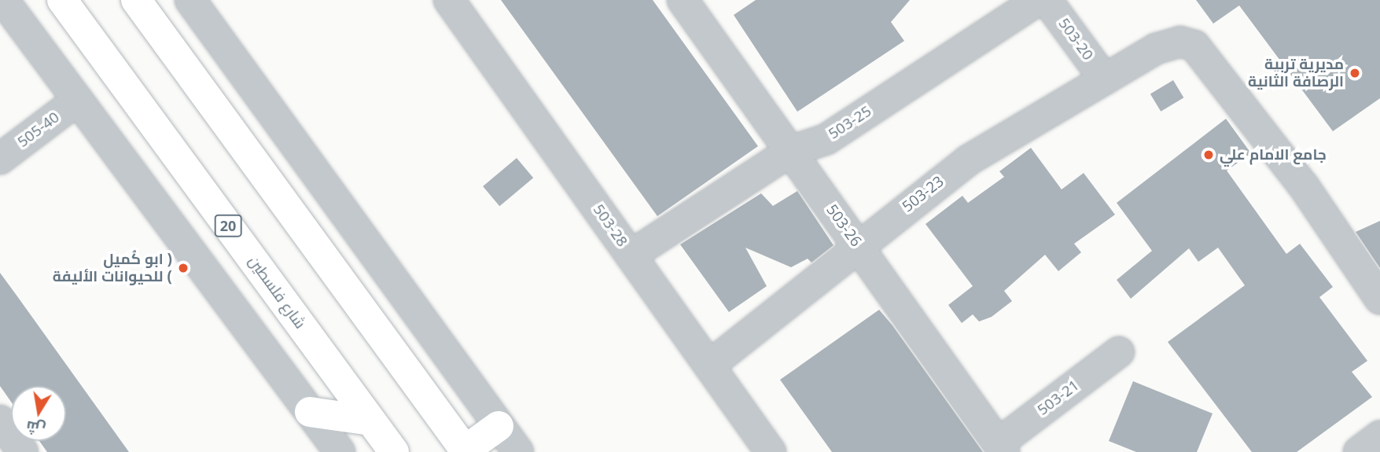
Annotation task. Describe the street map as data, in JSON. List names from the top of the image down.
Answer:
{
  "streets": {
    "main road": ["20", "شارع فلسطين"],
    "street": [
      "503-20",
      "503-25",
      "505-40",
      "503-23",
      "503-28",
      "503-26",
      "503-21"
    ]
  },
  "crossings": [
    ["503-20", "503-23"],
    ["503-25", "503-28"],
    ["503-25", "503-26"],
    ["503-23", "503-28"],
    ["503-23", "503-26"],
    ["503-26", "503-21"]
  ],
  "places": ["مديرية تربية الرصافة الثانية", "جامع الامام علي", "ابو كُميل ) للحيوانات الأليفة ("],
  "north": "bottom"
}
